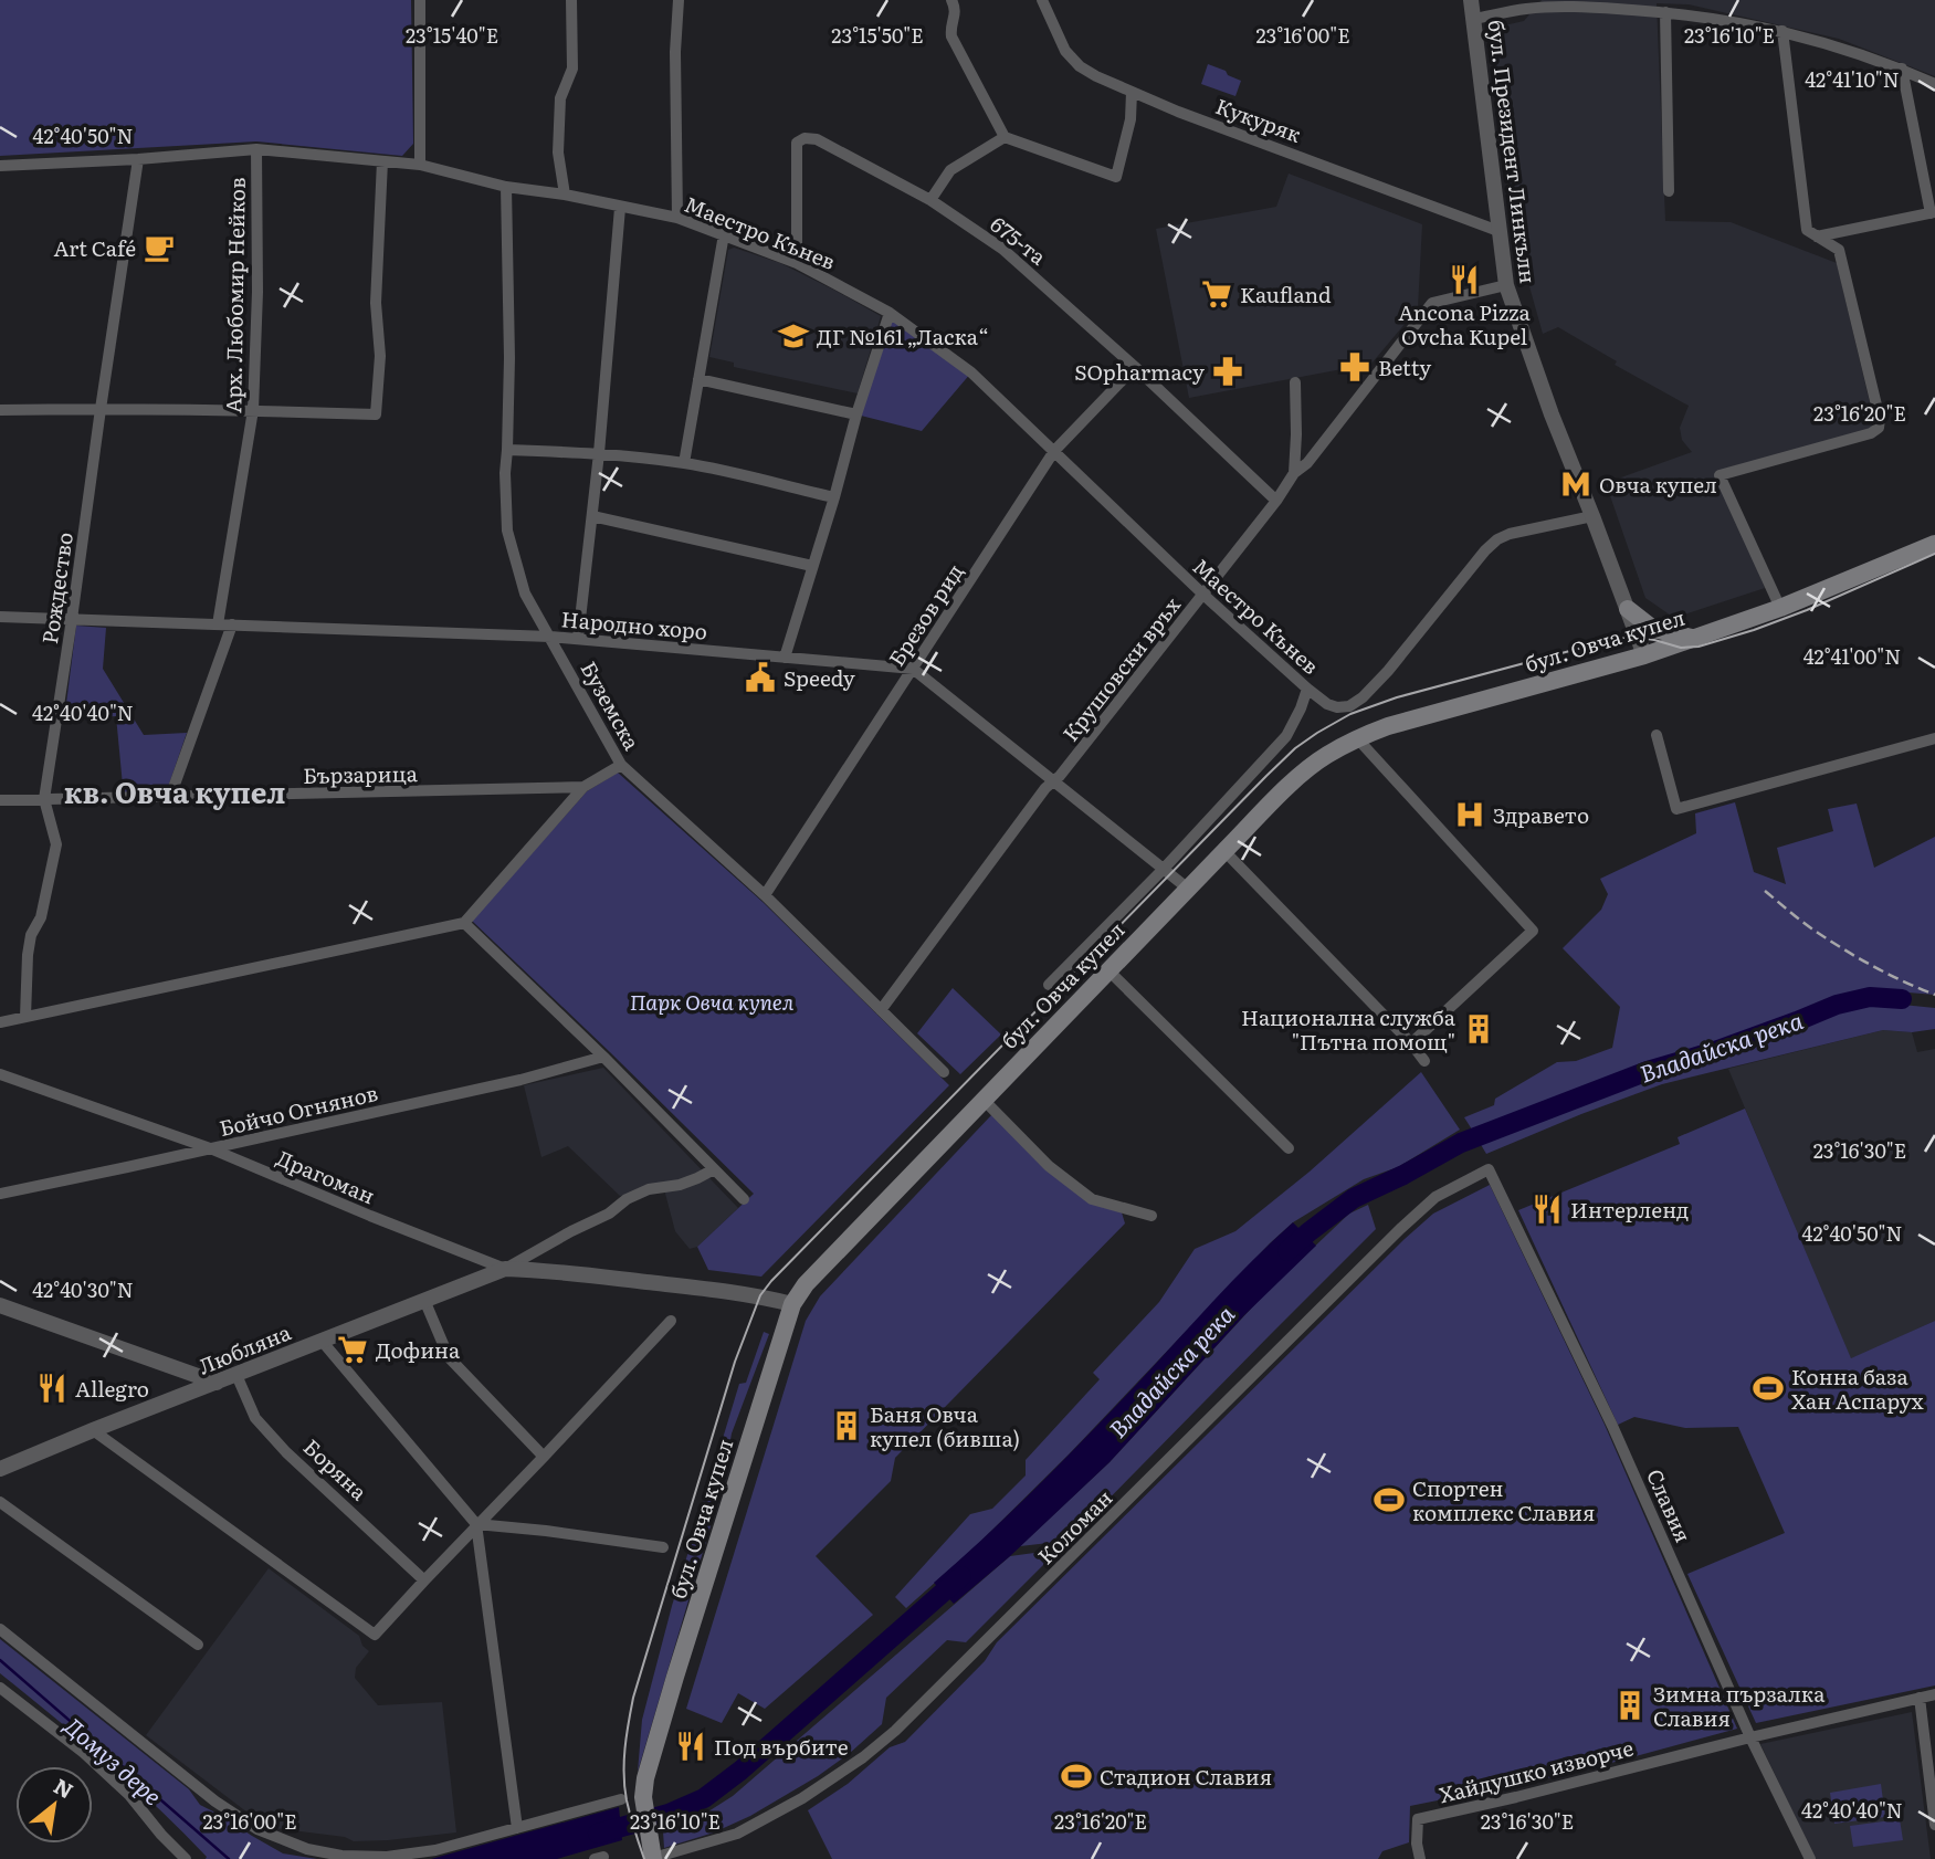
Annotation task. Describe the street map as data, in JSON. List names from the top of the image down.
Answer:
{
  "streets": {
    "main road": ["бул. Овча купел"],
    "street": [
      "Кукуряк",
      "бул. Президент Линкълн",
      "Маестро Кънев",
      "675-та",
      "Арх. Любомир Нейков",
      "Рождество",
      "Брезов рид",
      "Народно хоро",
      "Крушовски връх",
      "Буземска",
      "Бързарица",
      "Бойчо Огнянов",
      "Драгоман",
      "Любляна",
      "Боряна",
      "Славия",
      "Коломан",
      "Хайдушко изворче"
    ]
  },
  "crossings": [
    ["Кукуряк", "бул. Президент Линкълн"],
    ["бул. Президент Линкълн", "Маестро Кънев"],
    ["бул. Президент Линкълн", "бул. Овча купел"],
    ["бул. Президент Линкълн", "Крушовски връх"],
    ["Маестро Кънев", "675-та"],
    ["Маестро Кънев", "Арх. Любомир Нейков"],
    ["Маестро Кънев", "Рождество"],
    ["Маестро Кънев", "Брезов рид"],
    ["Маестро Кънев", "Крушовски връх"],
    ["Маестро Кънев", "Буземска"],
    ["675-та", "Брезов рид"],
    ["675-та", "Крушовски връх"],
    ["Арх. Любомир Нейков", "Народно хоро"],
    ["Рождество", "Народно хоро"],
    ["Рождество", "Бързарица"],
    ["Брезов рид", "Народно хоро"],
    ["Брезов рид", "Буземска"],
    ["Народно хоро", "Буземска"],
    ["бул. Овча купел", "Любляна"],
    ["бул. Овча купел", "Коломан"],
    ["Крушовски връх", "Буземска"],
    ["Бойчо Огнянов", "Драгоман"],
    ["Драгоман", "Любляна"],
    ["Любляна", "Боряна"],
    ["Славия", "Коломан"],
    ["Славия", "Хайдушко изворче"]
  ],
  "districts": ["кв. Овча купел"],
  "water": ["Владайска река", "Домуз дере"],
  "parks": ["Парк Овча купел"],
  "places": {
    "cafe": ["Art Café"],
    "restaurant": [
      "Ancona Pizza Ovcha Kupel",
      "Интерленд",
      "Allegro",
      "Под върбите"
    ],
    "supermarket": ["Kaufland", "Дофина"],
    "school or university": ["ДГ №161 „Ласка“"],
    "pharmacy": ["Betty", "SOpharmacy"],
    "metro station": ["Овча купел"],
    "public building": ["Speedy"],
    "hospital": ["Здравето"],
    "building": ["Национална служба \"Пътна помощ\"", "Баня Овча купел (бивша)", "Зимна пързалка Славия"],
    "sports": ["Конна база Хан Аспарух", "Спортен комплекс Славия", "Стадион Славия"]
  },
  "north": "top right",
  "coordinates": [
    "23°15'40\"E",
    "23°15'50\"E",
    "23°16'00\"E",
    "23°16'10\"E",
    "42°41'10\"N",
    "42°40'50\"N",
    "23°16'20\"E",
    "42°41'00\"N",
    "42°40'40\"N",
    "23°16'30\"E",
    "42°40'30\"N"
  ]
}
